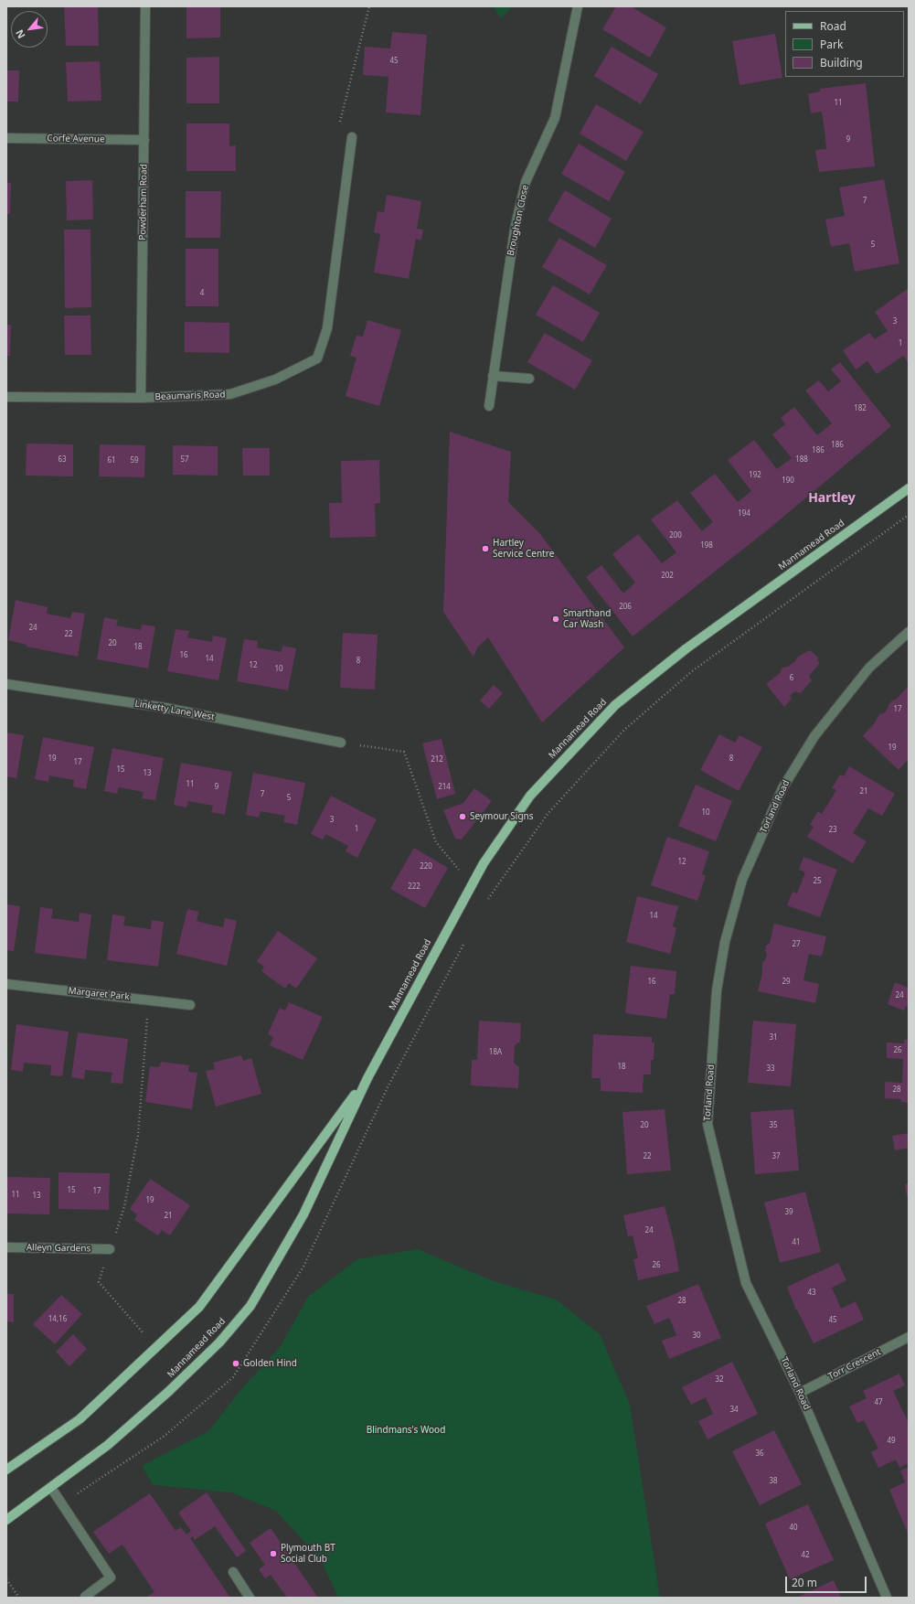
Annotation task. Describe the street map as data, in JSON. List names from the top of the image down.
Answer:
{
  "streets": {
    "main road": ["Mannamead Road"],
    "street": [
      "Corfe Avenue",
      "Powderham Road",
      "Broughton Close",
      "Beaumaris Road",
      "Linketty Lane West",
      "Torland Road",
      "Margaret Park",
      "Alleyn Gardens",
      "Torr Crescent"
    ]
  },
  "crossings": [
    ["Corfe Avenue", "Powderham Road"],
    ["Powderham Road", "Beaumaris Road"],
    ["Torland Road", "Torr Crescent"]
  ],
  "districts": ["Hartley"],
  "parks": ["Blindmans's Wood"],
  "places": [
    "Hartley Service Centre",
    "Smarthand Car Wash",
    "Seymour Signs",
    "Golden Hind",
    "Plymouth BT Social Club"
  ],
  "house_numbers": [
    "45",
    "11",
    "9",
    "7",
    "5",
    "4",
    "3",
    "1",
    "182",
    "186",
    "186",
    "63",
    "57",
    "188",
    "61",
    "59",
    "192",
    "190",
    "194",
    "200",
    "198",
    "202",
    "206",
    "24",
    "22",
    "20",
    "18",
    "16",
    "14",
    "8",
    "12",
    "10",
    "6",
    "17",
    "19",
    "19",
    "8",
    "212",
    "17",
    "15",
    "13",
    "11",
    "9",
    "214",
    "21",
    "7",
    "5",
    "10",
    "3",
    "1",
    "23",
    "12",
    "220",
    "25",
    "222",
    "14",
    "27",
    "16",
    "29",
    "24",
    "31",
    "26",
    "18A",
    "18",
    "33",
    "28",
    "20",
    "35",
    "22",
    "37",
    "15",
    "17",
    "11",
    "13",
    "19",
    "39",
    "21",
    "24",
    "41",
    "26",
    "43",
    "28",
    "14,16",
    "45",
    "30",
    "32",
    "47",
    "34",
    "49",
    "36",
    "38",
    "40",
    "42"
  ],
  "legend": ["Road", "Park", "Building"],
  "scale_bar": "20 m",
  "north": "bottom left"
}
